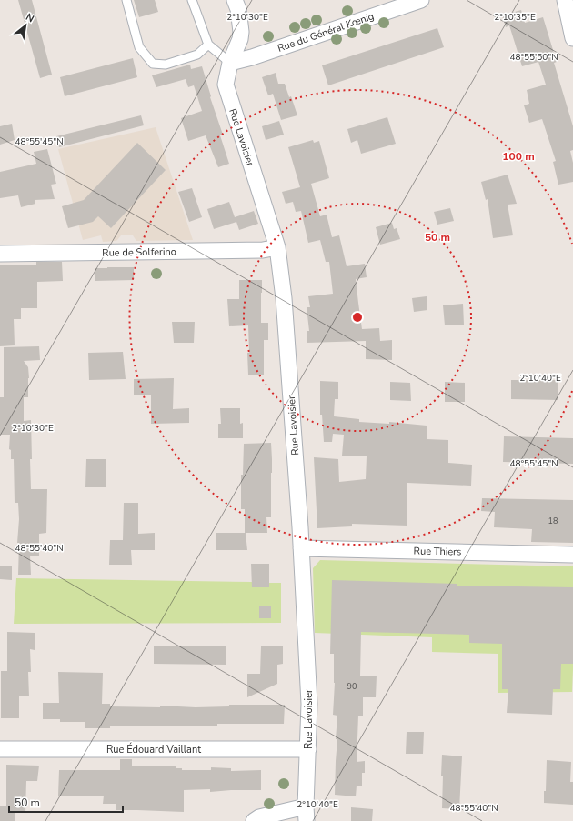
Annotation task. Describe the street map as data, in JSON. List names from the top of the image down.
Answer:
{
  "streets": {
    "street": [
      "Rue du Général Kœnig",
      "Rue Lavoisier",
      "Rue de Solferino",
      "Rue Thiers",
      "Rue Édouard Vaillant"
    ]
  },
  "crossings": [
    ["Rue du Général Kœnig", "Rue Lavoisier"],
    ["Rue Lavoisier", "Rue de Solferino"],
    ["Rue Lavoisier", "Rue Thiers"],
    ["Rue Lavoisier", "Rue Édouard Vaillant"]
  ],
  "house_numbers": ["18", "90"],
  "scale_bar": "50 m",
  "north": "top right",
  "coordinates": [
    "2°10'30\"E",
    "2°10'35\"E",
    "48°55'50\"N",
    "48°55'45\"N",
    "2°10'40\"E",
    "48°55'40\"N"
  ],
  "rings": ["100 m", "50 m"]
}
